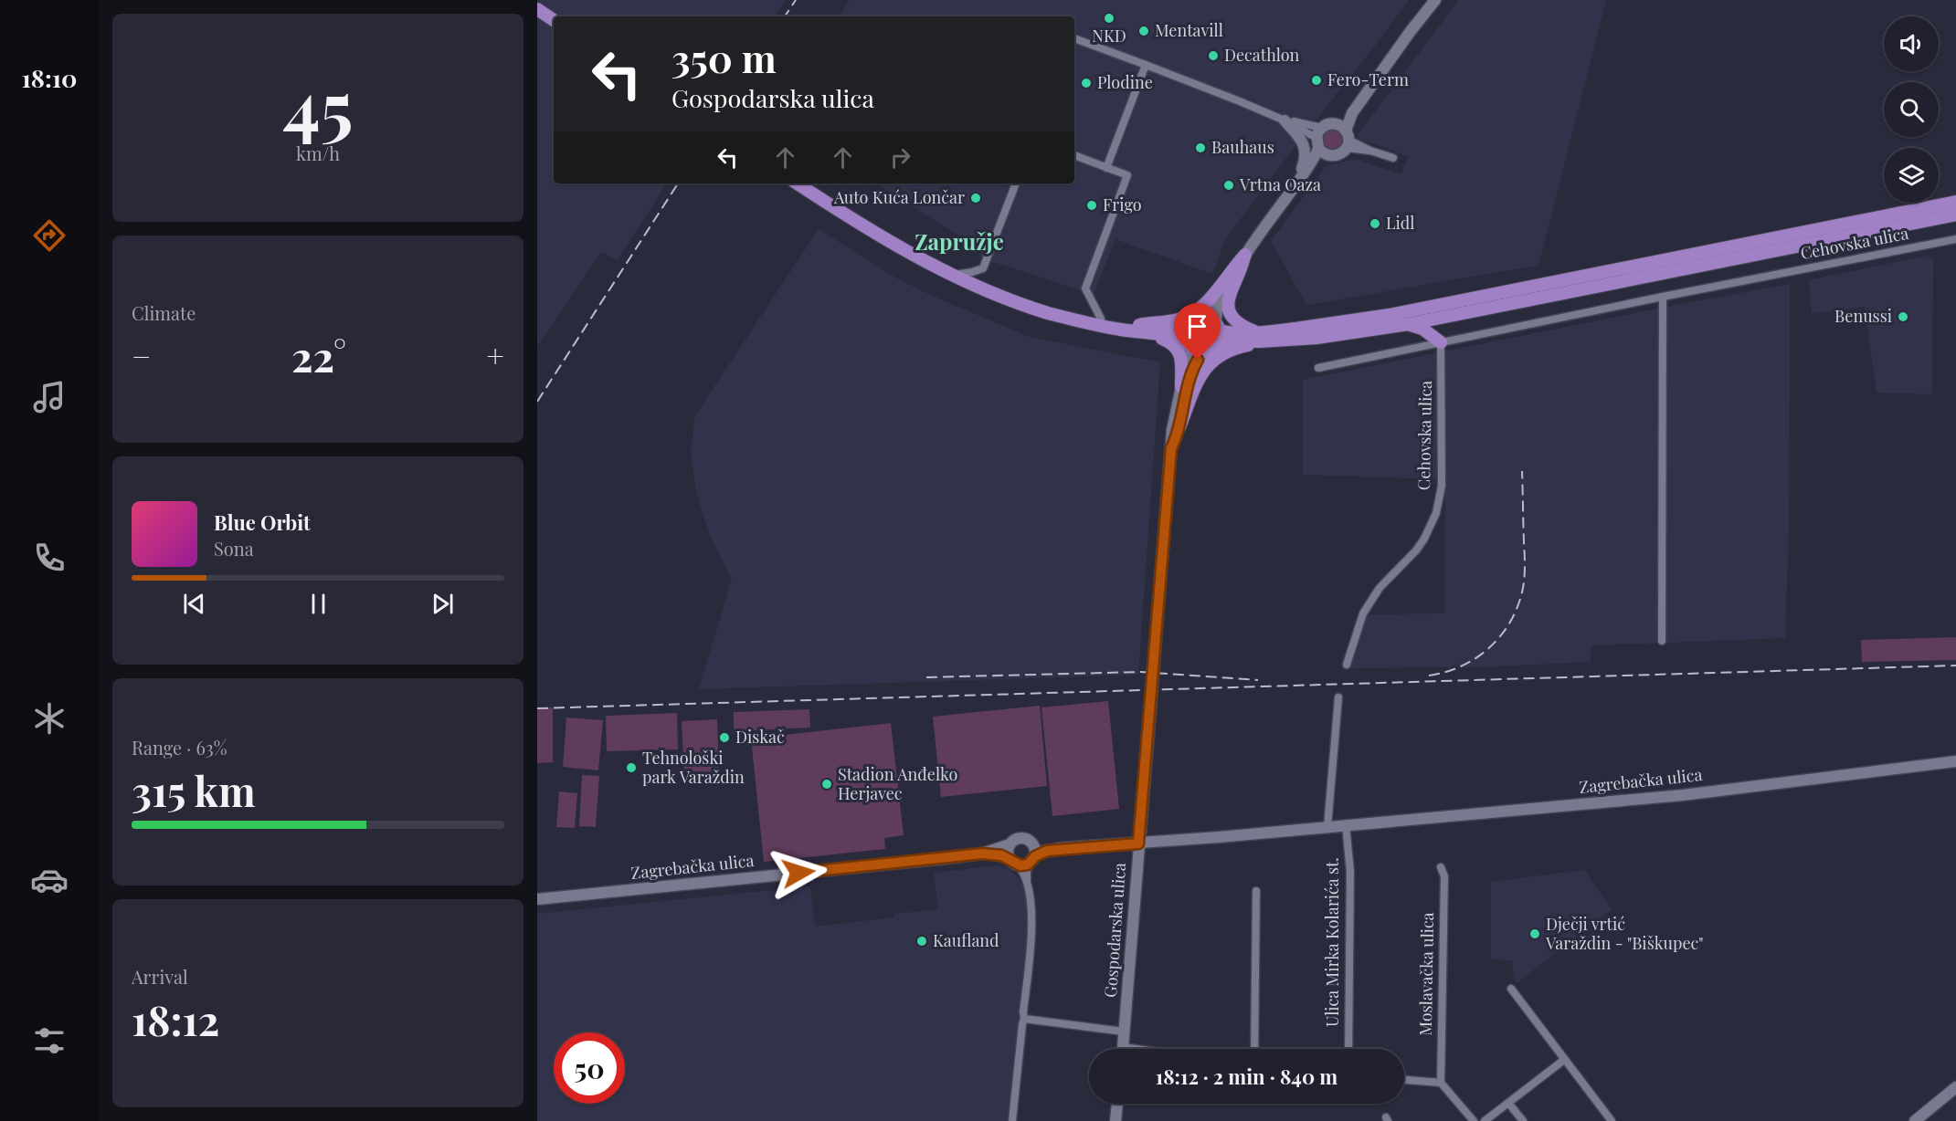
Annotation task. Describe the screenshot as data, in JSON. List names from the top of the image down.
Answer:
{
  "streets": {
    "main road": ["Zagrebačka ulica", "Gospodarska ulica"],
    "street": ["Cehovska ulica", "Ulica Mirka Kolarića st.", "Moslavačka ulica"]
  },
  "crossings": [
    ["Zagrebačka ulica", "Gospodarska ulica"],
    ["Zagrebačka ulica", "Ulica Mirka Kolarića st."]
  ],
  "districts": ["Zapružje"],
  "places": [
    "NKD",
    "Mentavill",
    "Decathlon",
    "Fero-Term",
    "Plodine",
    "Bauhaus",
    "Vrtna Oaza",
    "Auto Kuća Lončar",
    "Frigo",
    "Lidl",
    "Benussi",
    "Diskač",
    "Tehnološki park Varaždin",
    "Stadion Anđelko Herjavec",
    "Dječji vrtić Varaždin - \"Biškupec\"",
    "Kaufland"
  ],
  "page": {
    "tabs": "18:10",
    "tile": [
      ["45", "km/h"],
      "Climate",
      ["Range · 63%", "315 km"],
      ["Arrival", "18:12"]
    ],
    "turn": ["350 m", "Gospodarska ulica"],
    "heat": ["−", "22°", "+"],
    "song": ["Blue Orbit", "Sona"],
    "limit": "50",
    "trip": "18:12 · 2 min · 840 m"
  }
}
